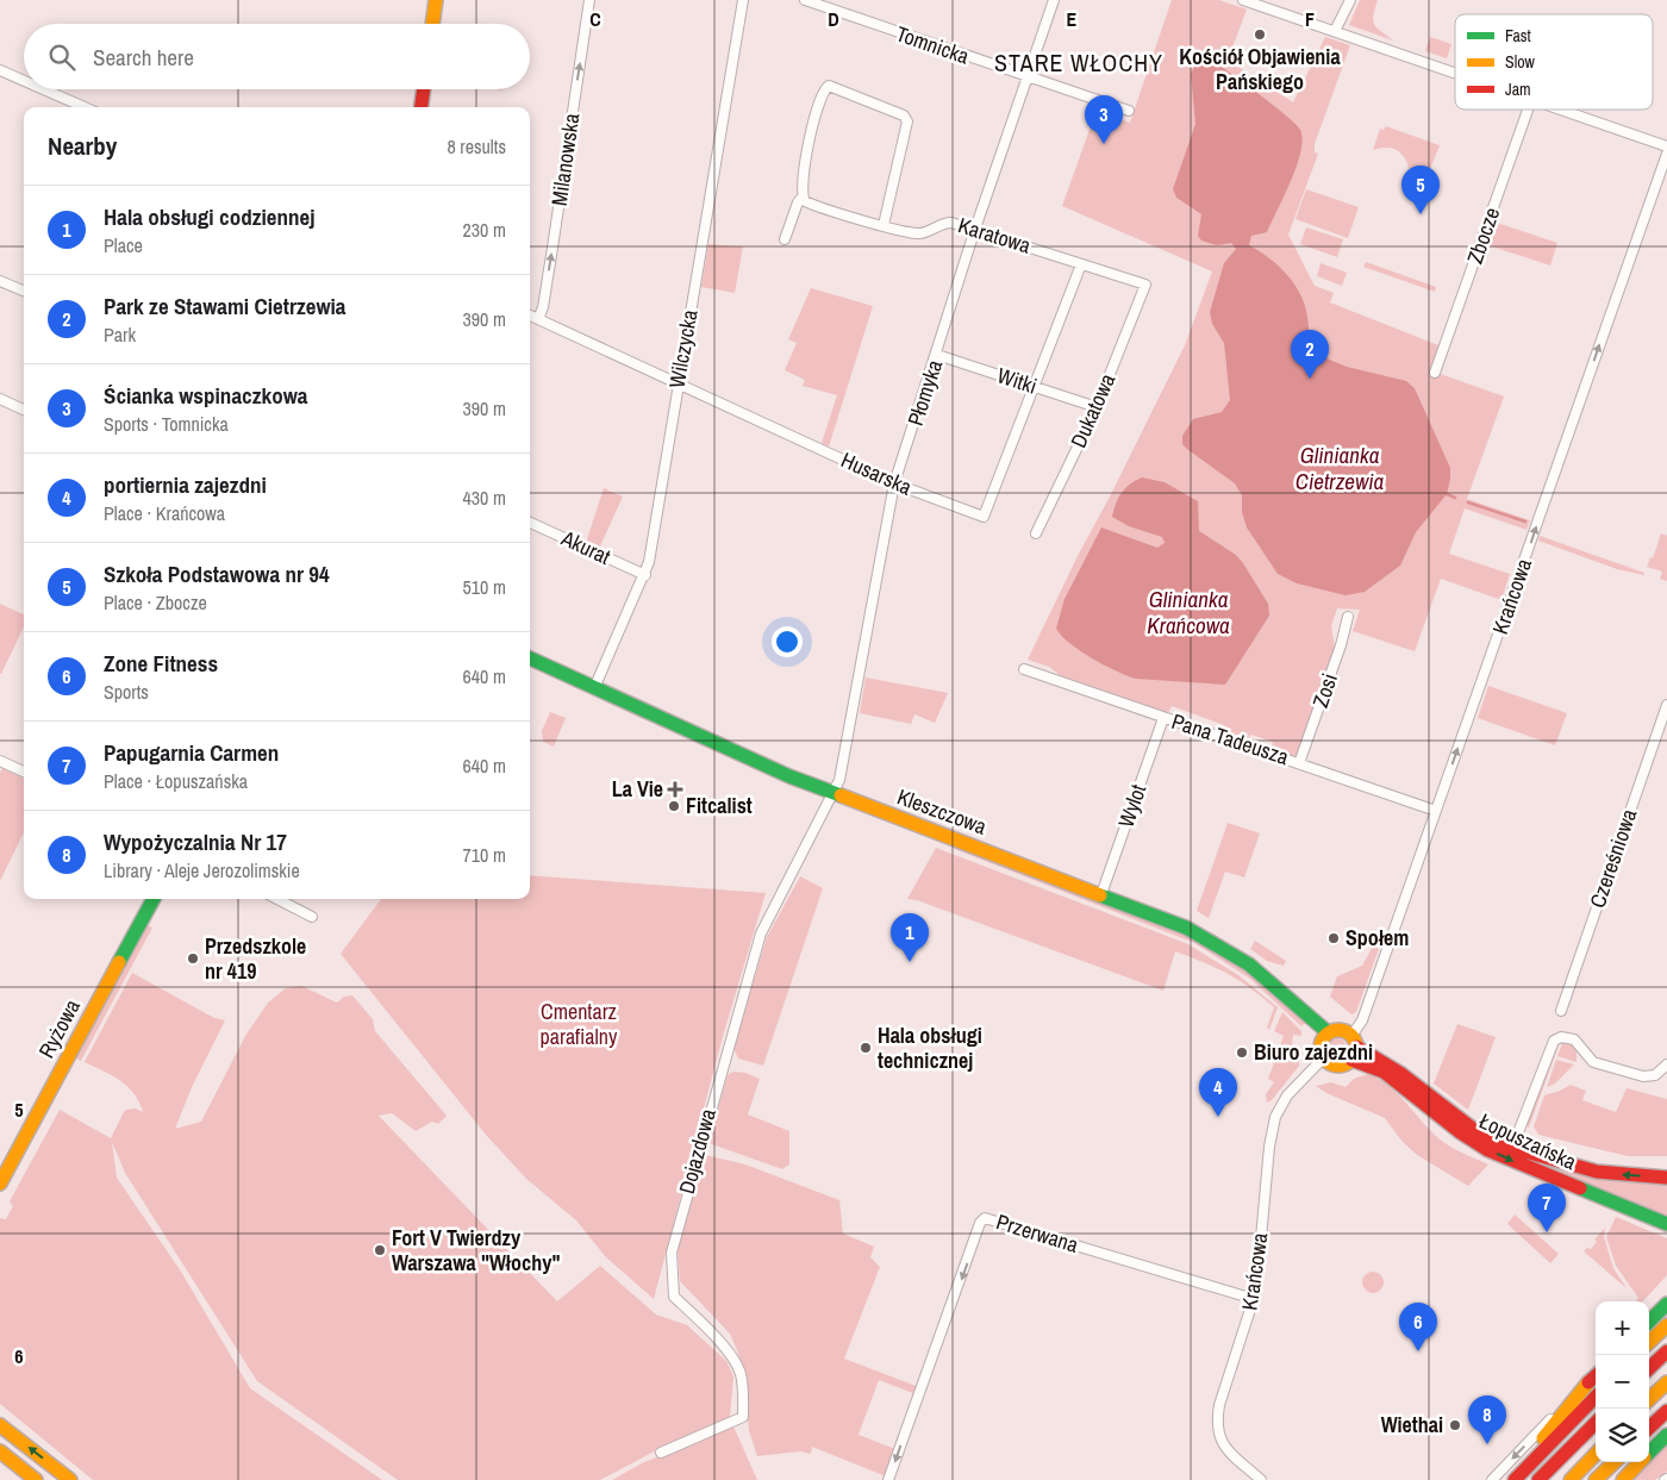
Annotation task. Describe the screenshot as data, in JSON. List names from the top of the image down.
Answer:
{
  "streets": {
    "main road": ["Kleszczowa", "Ryżowa", "Łopuszańska"],
    "street": [
      "Tomnicka",
      "Milanowska",
      "Karatowa",
      "Zbocze",
      "Wilczycka",
      "Witki",
      "Płomyka",
      "Dukatowa",
      "Husarska",
      "Akurat",
      "Krańcowa",
      "Zosi",
      "Pana Tadeusza",
      "Wylot",
      "Czereśniowa",
      "Dojazdowa",
      "Przerwana"
    ]
  },
  "crossings": [
    ["Tomnicka", "Płomyka"],
    ["Milanowska", "Husarska"],
    ["Karatowa", "Płomyka"],
    ["Karatowa", "Dukatowa"],
    ["Karatowa", "Husarska"],
    ["Wilczycka", "Husarska"],
    ["Wilczycka", "Akurat"],
    ["Wilczycka", "Kleszczowa"],
    ["Witki", "Płomyka"],
    ["Witki", "Dukatowa"],
    ["Witki", "Husarska"],
    ["Płomyka", "Husarska"],
    ["Płomyka", "Kleszczowa"],
    ["Płomyka", "Dojazdowa"],
    ["Krańcowa", "Pana Tadeusza"],
    ["Krańcowa", "Kleszczowa"],
    ["Krańcowa", "Łopuszańska"],
    ["Krańcowa", "Przerwana"],
    ["Zosi", "Pana Tadeusza"],
    ["Pana Tadeusza", "Wylot"],
    ["Wylot", "Kleszczowa"],
    ["Kleszczowa", "Łopuszańska"],
    ["Kleszczowa", "Dojazdowa"]
  ],
  "one_way": ["Milanowska", "Krańcowa"],
  "districts": ["STARE WŁOCHY"],
  "water": ["Glinianka Cietrzewia", "Glinianka Krańcowa"],
  "parks": ["Cmentarz parafialny"],
  "places": {
    "other": [
      "Kościół Objawienia Pańskiego",
      "Fitcalist",
      "Społem",
      "Przedszkole nr 419",
      "Hala obsługi technicznej",
      "Biuro zajezdni",
      "Fort V Twierdzy Warszawa \"Włochy\"",
      "Wiethai"
    ],
    "health": ["La Vie"]
  },
  "legend": ["Fast", "Slow", "Jam"],
  "page": {
    "search": "Search here",
    "pins": [
      "3",
      "5",
      "2",
      "1",
      "4",
      "7",
      "6",
      "8"
    ],
    "heading": ["Nearby", "8 results"],
    "list": [
      {
        "mark": "1",
        "name": "Hala obsługi codziennej",
        "note": "Place",
        "value": "230 m"
      },
      {
        "mark": "2",
        "name": "Park ze Stawami Cietrzewia",
        "note": "Park",
        "value": "390 m"
      },
      {
        "mark": "3",
        "name": "Ścianka wspinaczkowa",
        "note": "Sports · Tomnicka",
        "value": "390 m"
      },
      {
        "mark": "4",
        "name": "portiernia zajezdni",
        "note": "Place · Krańcowa",
        "value": "430 m"
      },
      {
        "mark": "5",
        "name": "Szkoła Podstawowa nr 94",
        "note": "Place · Zbocze",
        "value": "510 m"
      },
      {
        "mark": "6",
        "name": "Zone Fitness",
        "note": "Sports",
        "value": "640 m"
      },
      {
        "mark": "7",
        "name": "Papugarnia Carmen",
        "note": "Place · Łopuszańska",
        "value": "640 m"
      },
      {
        "mark": "8",
        "name": "Wypożyczalnia Nr 17",
        "note": "Library · Aleje Jerozolimskie",
        "value": "710 m"
      }
    ],
    "map_buttons": ["+", "−"]
  },
  "grid": {
    "columns": [
      "C",
      "D",
      "E",
      "F"
    ],
    "rows": ["5", "6"]
  }
}
